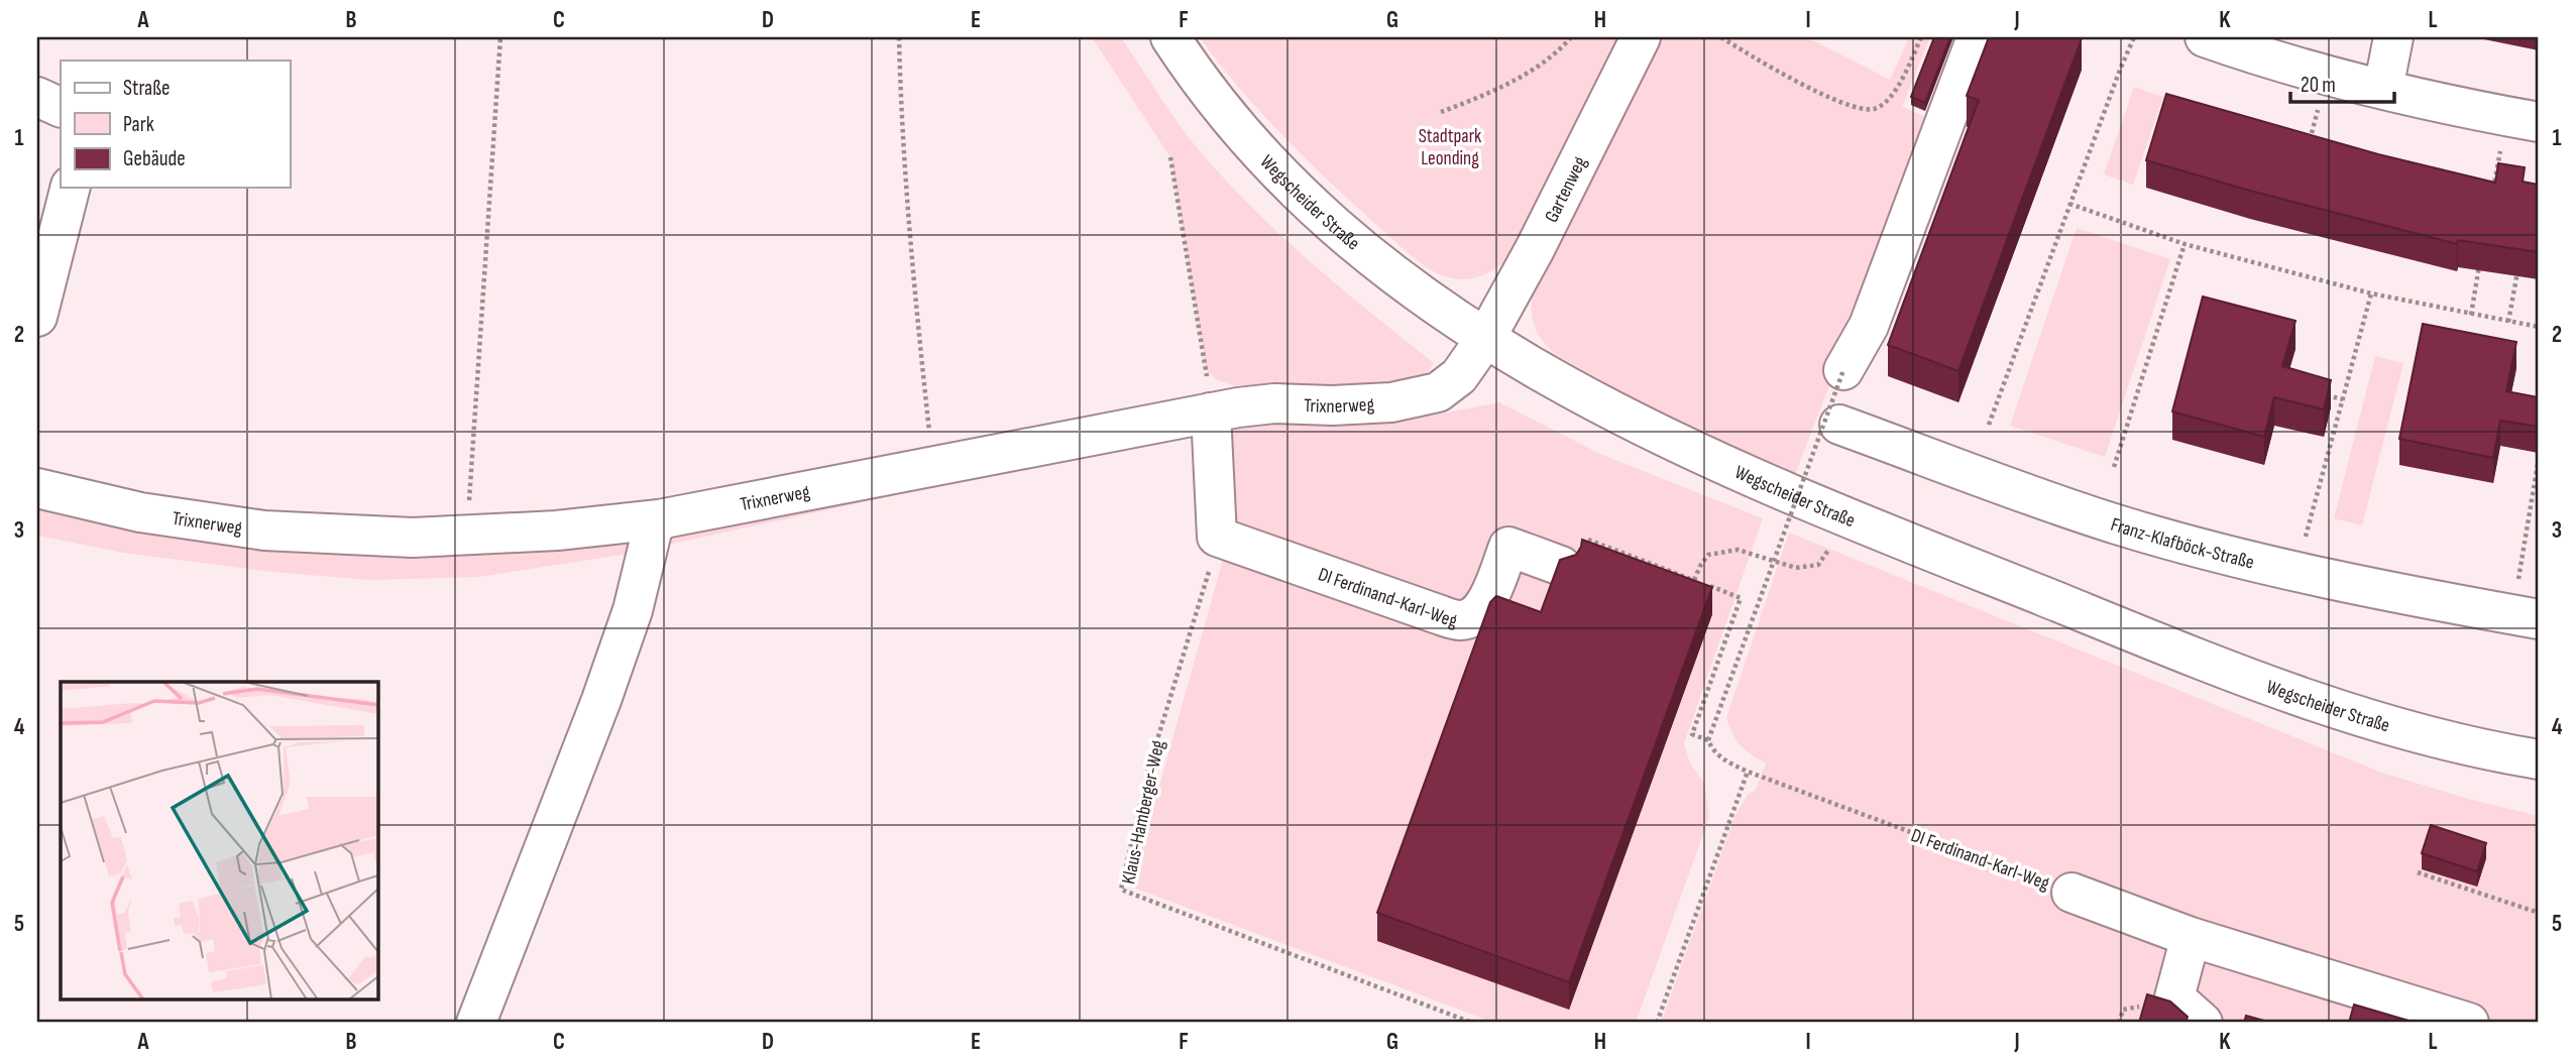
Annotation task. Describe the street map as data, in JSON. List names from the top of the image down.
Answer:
{
  "streets": {
    "street": [
      "Gartenweg",
      "Wegscheider Straße",
      "Trixnerweg",
      "Franz-Klafböck-Straße",
      "DI Ferdinand-Karl-Weg"
    ],
    "path": ["Klaus-Hamberger-Weg"]
  },
  "crossings": [
    ["Gartenweg", "Wegscheider Straße"],
    ["Gartenweg", "Trixnerweg"],
    ["Wegscheider Straße", "Trixnerweg"],
    ["DI Ferdinand-Karl-Weg", "Klaus-Hamberger-Weg"]
  ],
  "parks": ["Stadtpark Leonding"],
  "legend": ["Straße", "Park", "Gebäude"],
  "scale_bar": "20 m",
  "grid": {
    "columns": [
      "A",
      "B",
      "C",
      "D",
      "E",
      "F",
      "G",
      "H",
      "I",
      "J",
      "K",
      "L"
    ],
    "rows": [
      "1",
      "2",
      "3",
      "4",
      "5"
    ]
  }
}
